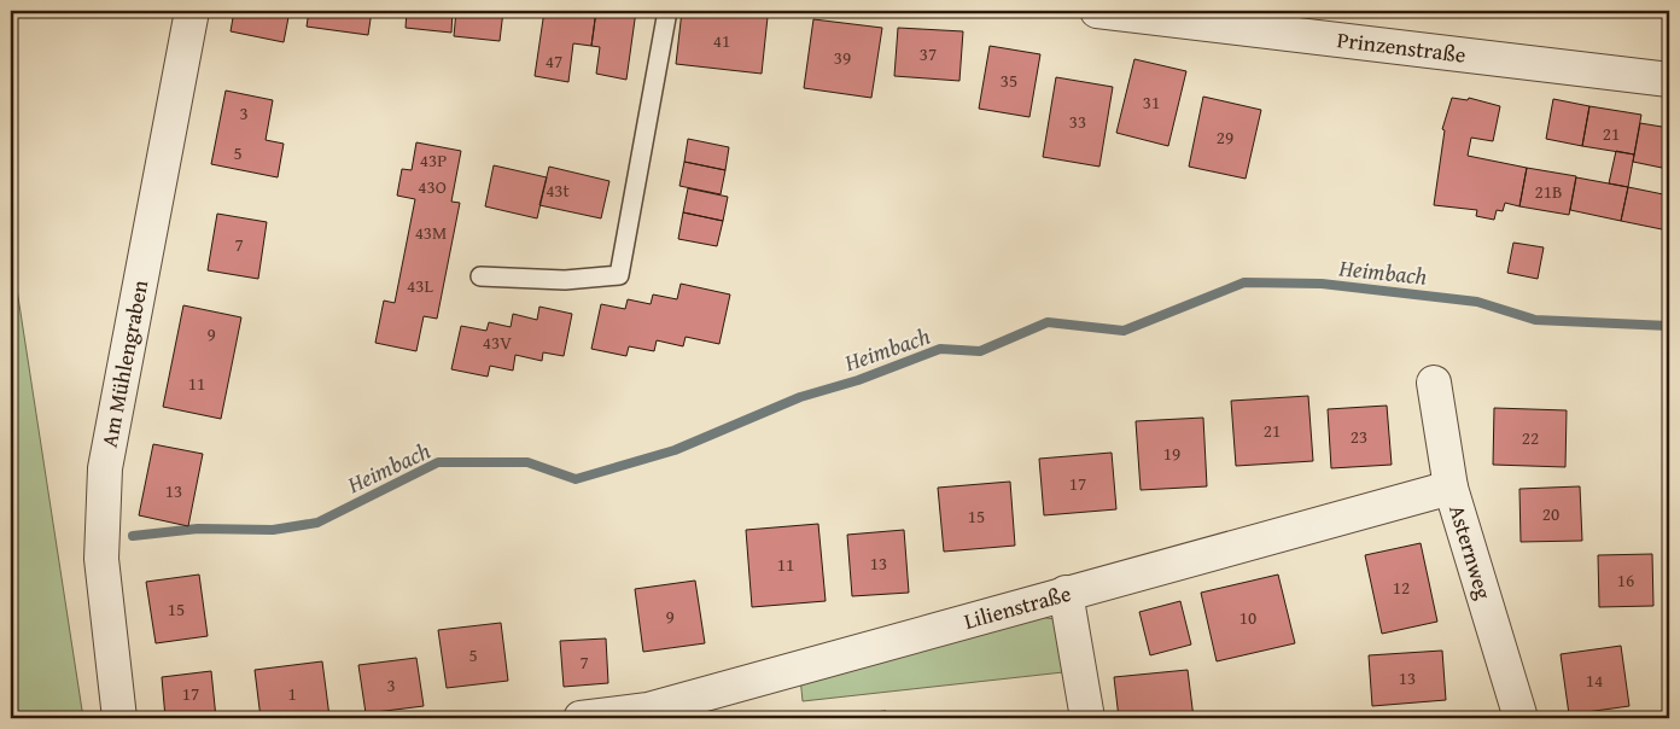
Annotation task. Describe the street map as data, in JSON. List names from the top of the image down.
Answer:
{
  "streets": {
    "street": [
      "Prinzenstraße",
      "Am Mühlengraben",
      "Asternweg",
      "Lilienstraße"
    ]
  },
  "crossings": [
    ["Asternweg", "Lilienstraße"]
  ],
  "water": ["Heimbach"],
  "house_numbers": [
    "41",
    "37",
    "39",
    "47",
    "35",
    "31",
    "3",
    "33",
    "21",
    "29",
    "5",
    "43P",
    "43O",
    "43t",
    "21B",
    "43M",
    "7",
    "43L",
    "9",
    "43V",
    "11",
    "21",
    "23",
    "22",
    "19",
    "17",
    "13",
    "20",
    "15",
    "13",
    "11",
    "16",
    "12",
    "15",
    "9",
    "10",
    "5",
    "7",
    "13",
    "14",
    "3",
    "17",
    "1"
  ]
}
